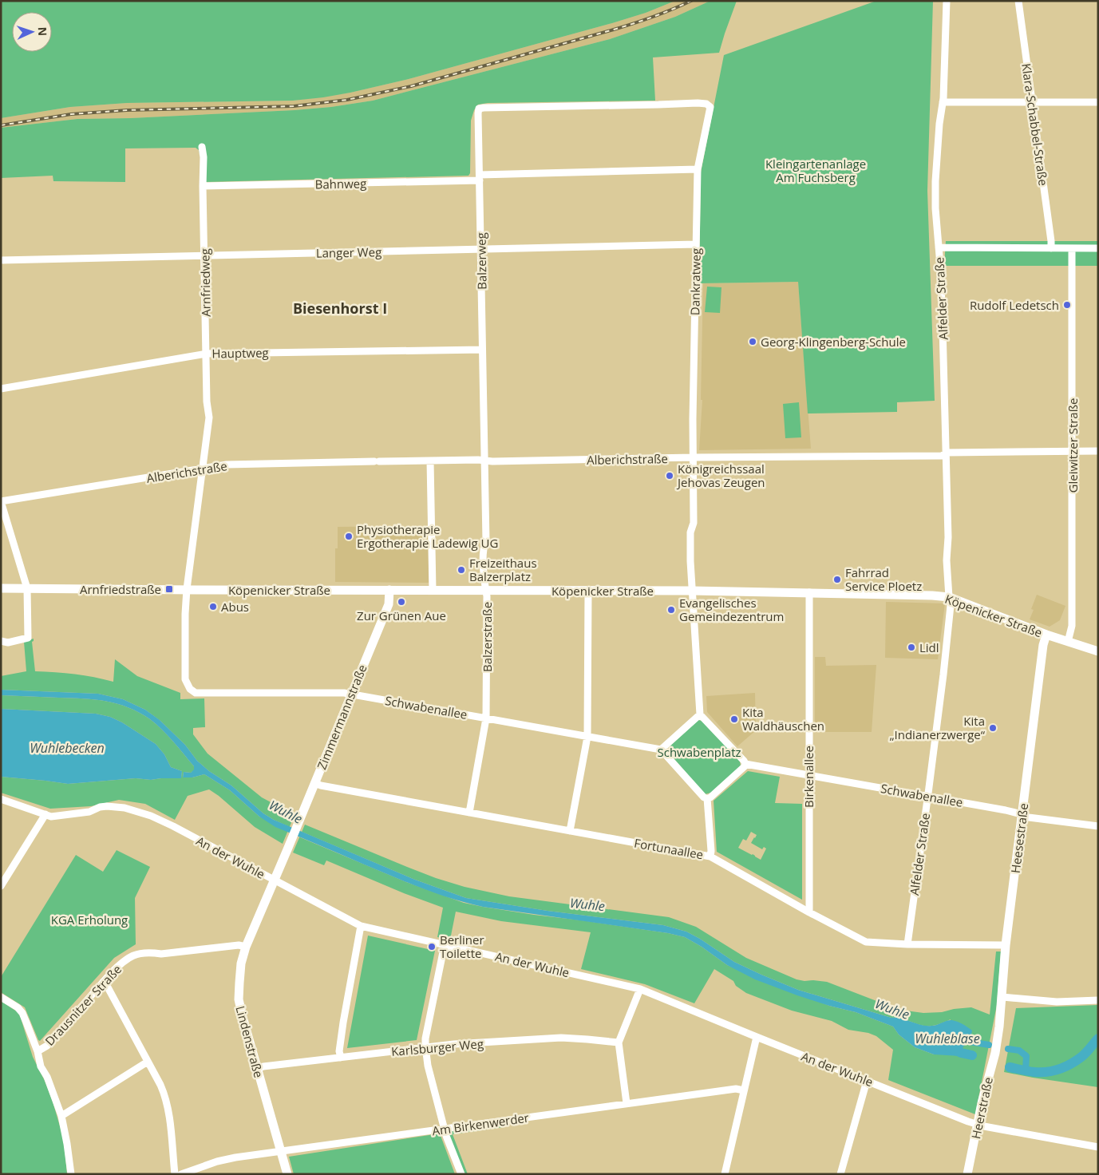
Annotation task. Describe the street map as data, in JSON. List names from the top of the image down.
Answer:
{
  "streets": {
    "street": [
      "Klara-Schabbel-Straße",
      "Bahnweg",
      "Langer Weg",
      "Balzerweg",
      "Dankratweg",
      "Arnfriedweg",
      "Alfelder Straße",
      "Hauptweg",
      "Gleiwitzer Straße",
      "Alberichstraße",
      "Köpenicker Straße",
      "Balzerstraße",
      "Schwabenallee",
      "Zimmermannstraße",
      "Birkenallee",
      "Heesestraße",
      "Fortunaallee",
      "An der Wuhle",
      "Drausnitzer Straße",
      "Lindenstraße",
      "Karlsburger Weg",
      "Heerstraße",
      "Am Birkenwerder"
    ]
  },
  "crossings": [
    ["Bahnweg", "Balzerweg"],
    ["Bahnweg", "Dankratweg"],
    ["Bahnweg", "Arnfriedweg"],
    ["Langer Weg", "Balzerweg"],
    ["Langer Weg", "Dankratweg"],
    ["Langer Weg", "Arnfriedweg"],
    ["Balzerweg", "Dankratweg"],
    ["Balzerweg", "Hauptweg"],
    ["Balzerweg", "Balzerstraße"],
    ["Dankratweg", "Alberichstraße"],
    ["Dankratweg", "Köpenicker Straße"],
    ["Arnfriedweg", "Hauptweg"],
    ["Arnfriedweg", "Alberichstraße"],
    ["Alfelder Straße", "Alberichstraße"],
    ["Alfelder Straße", "Köpenicker Straße"],
    ["Alfelder Straße", "Schwabenallee"],
    ["Alfelder Straße", "Fortunaallee"],
    ["Gleiwitzer Straße", "Alberichstraße"],
    ["Gleiwitzer Straße", "Köpenicker Straße"],
    ["Alberichstraße", "Balzerstraße"],
    ["Köpenicker Straße", "Balzerstraße"],
    ["Köpenicker Straße", "Schwabenallee"],
    ["Köpenicker Straße", "Zimmermannstraße"],
    ["Köpenicker Straße", "Birkenallee"],
    ["Köpenicker Straße", "Heesestraße"],
    ["Balzerstraße", "Schwabenallee"],
    ["Balzerstraße", "Fortunaallee"],
    ["Schwabenallee", "Zimmermannstraße"],
    ["Schwabenallee", "Birkenallee"],
    ["Schwabenallee", "Heesestraße"],
    ["Zimmermannstraße", "Fortunaallee"],
    ["Zimmermannstraße", "Lindenstraße"],
    ["Birkenallee", "Fortunaallee"],
    ["Heesestraße", "Fortunaallee"],
    ["Heesestraße", "Heerstraße"],
    ["An der Wuhle", "Lindenstraße"],
    ["An der Wuhle", "Heerstraße"],
    ["Drausnitzer Straße", "Lindenstraße"],
    ["Lindenstraße", "Karlsburger Weg"],
    ["Lindenstraße", "Am Birkenwerder"]
  ],
  "districts": ["Biesenhorst I"],
  "water": ["Wuhlebecken", "Wuhle", "Wuhleblase"],
  "parks": ["Kleingartenanlage Am Fuchsberg", "Schwabenplatz", "KGA Erholung"],
  "places": {
    "other": [
      "Rudolf Ledetsch",
      "Georg-Klingenberg-Schule",
      "Königreichssaal Jehovas Zeugen",
      "Physiotherapie Ergotherapie Ladewig UG",
      "Freizeithaus Balzerplatz",
      "Fahrrad Service Ploetz",
      "Zur Grünen Aue",
      "Abus",
      "Evangelisches Gemeindezentrum",
      "Lidl",
      "Kita Waldhäuschen",
      "Kita „Indianerzwerge“",
      "Berliner Toilette"
    ],
    "transit": ["Arnfriedstraße"]
  },
  "north": "right"
}
